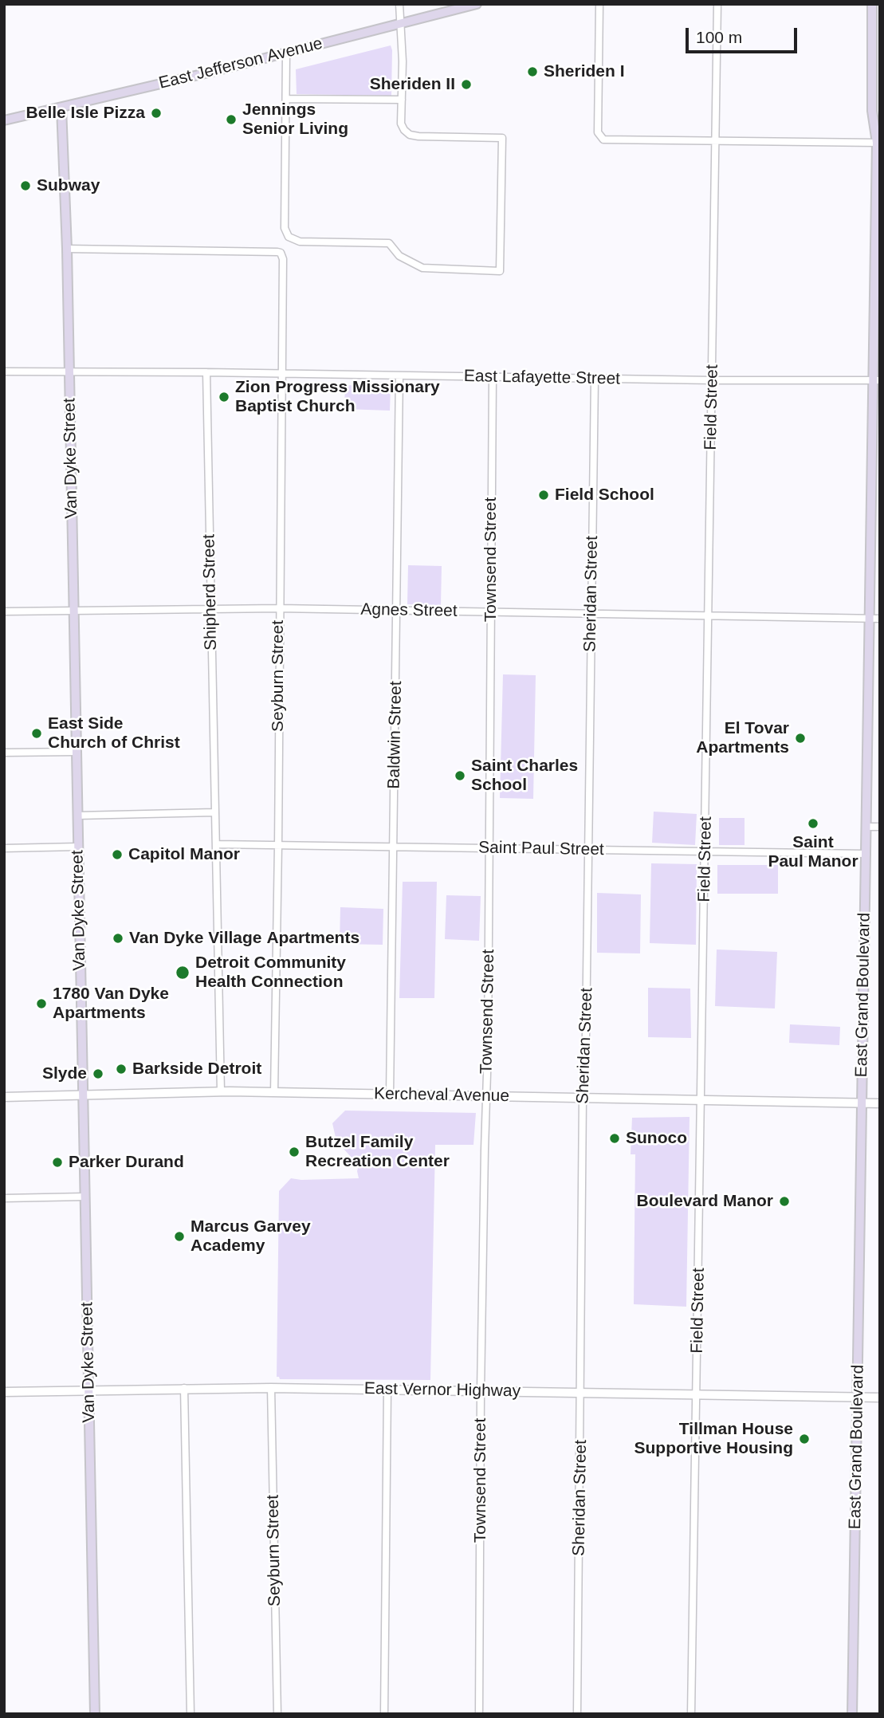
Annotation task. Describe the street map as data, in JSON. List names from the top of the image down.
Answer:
{
  "streets": {
    "main road": ["East Jefferson Avenue", "Van Dyke Street", "East Grand Boulevard"],
    "street": [
      "East Lafayette Street",
      "Field Street",
      "Townsend Street",
      "Shipherd Street",
      "Sheridan Street",
      "Agnes Street",
      "Seyburn Street",
      "Baldwin Street",
      "Saint Paul Street",
      "Kercheval Avenue",
      "East Vernor Highway"
    ]
  },
  "crossings": [
    ["East Jefferson Avenue", "Van Dyke Street"],
    ["East Lafayette Street", "Field Street"],
    ["East Lafayette Street", "Van Dyke Street"],
    ["East Lafayette Street", "Townsend Street"],
    ["East Lafayette Street", "Shipherd Street"],
    ["East Lafayette Street", "Sheridan Street"],
    ["East Lafayette Street", "Seyburn Street"],
    ["East Lafayette Street", "Baldwin Street"],
    ["East Lafayette Street", "East Grand Boulevard"],
    ["Field Street", "Agnes Street"],
    ["Field Street", "Saint Paul Street"],
    ["Field Street", "Kercheval Avenue"],
    ["Field Street", "East Vernor Highway"],
    ["Van Dyke Street", "Agnes Street"],
    ["Van Dyke Street", "Seyburn Street"],
    ["Van Dyke Street", "Kercheval Avenue"],
    ["Van Dyke Street", "East Vernor Highway"],
    ["Townsend Street", "Agnes Street"],
    ["Townsend Street", "Saint Paul Street"],
    ["Townsend Street", "Kercheval Avenue"],
    ["Townsend Street", "East Vernor Highway"],
    ["Shipherd Street", "Agnes Street"],
    ["Shipherd Street", "Saint Paul Street"],
    ["Sheridan Street", "Agnes Street"],
    ["Sheridan Street", "Saint Paul Street"],
    ["Sheridan Street", "Kercheval Avenue"],
    ["Sheridan Street", "East Vernor Highway"],
    ["Agnes Street", "Seyburn Street"],
    ["Agnes Street", "Baldwin Street"],
    ["Agnes Street", "East Grand Boulevard"],
    ["Seyburn Street", "Saint Paul Street"],
    ["Seyburn Street", "Kercheval Avenue"],
    ["Seyburn Street", "East Vernor Highway"],
    ["Baldwin Street", "Saint Paul Street"],
    ["Baldwin Street", "Kercheval Avenue"],
    ["Saint Paul Street", "East Grand Boulevard"],
    ["East Grand Boulevard", "Kercheval Avenue"],
    ["East Grand Boulevard", "East Vernor Highway"]
  ],
  "places": [
    "Sheriden I",
    "Sheriden II",
    "Belle Isle Pizza",
    "Jennings Senior Living",
    "Subway",
    "Zion Progress Missionary Baptist Church",
    "Field School",
    "East Side Church of Christ",
    "El Tovar Apartments",
    "Saint Charles School",
    "Saint Paul Manor",
    "Capitol Manor",
    "Van Dyke Village Apartments",
    "Detroit Community Health Connection",
    "1780 Van Dyke Apartments",
    "Barkside Detroit",
    "Slyde",
    "Sunoco",
    "Butzel Family Recreation Center",
    "Parker Durand",
    "Boulevard Manor",
    "Marcus Garvey Academy",
    "Tillman House Supportive Housing"
  ],
  "scale_bar": "100 m"
}
